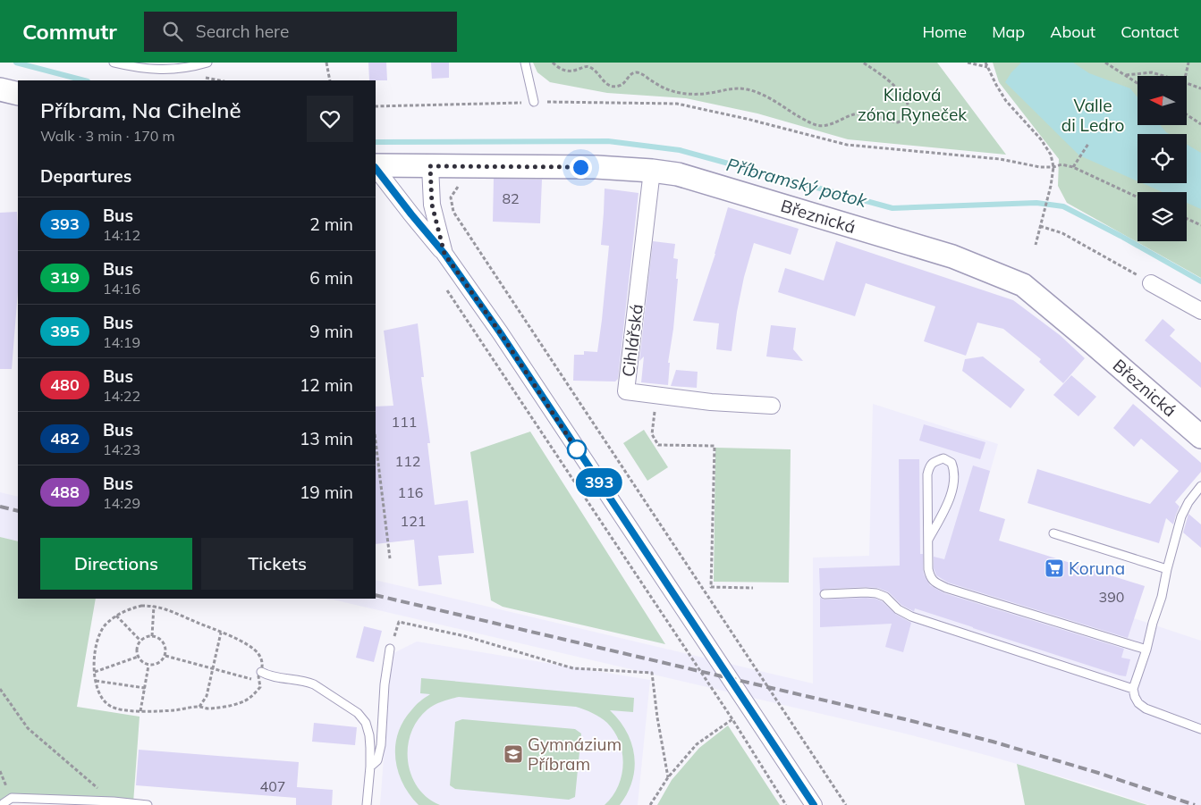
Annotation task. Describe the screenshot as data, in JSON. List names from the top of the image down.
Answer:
{
  "streets": {
    "street": ["Březnická", "Cihlářská"]
  },
  "crossings": [
    ["Březnická", "Cihlářská"]
  ],
  "water": ["Příbramský potok"],
  "parks": ["Klidová zóna Ryneček", "Valle di Ledro"],
  "places": {
    "supermarket": ["Koruna"],
    "school or university": ["Gymnázium Příbram"]
  },
  "lines": ["bus line 393"],
  "house_numbers": [
    "82",
    "111",
    "112",
    "116",
    "121",
    "390",
    "407"
  ],
  "north": "left",
  "page": {
    "header": "Commutr",
    "search": "Search here",
    "nav": [
      "Home",
      "Map",
      "About",
      "Contact"
    ],
    "on_map": "393",
    "heading": [
      ["Příbram, Na Cihelně", "Walk · 3 min · 170 m"],
      "Departures"
    ],
    "list": [
      {
        "mark": "393",
        "name": "Bus",
        "note": "14:12",
        "value": "2 min"
      },
      {
        "mark": "319",
        "name": "Bus",
        "note": "14:16",
        "value": "6 min"
      },
      {
        "mark": "395",
        "name": "Bus",
        "note": "14:19",
        "value": "9 min"
      },
      {
        "mark": "480",
        "name": "Bus",
        "note": "14:22",
        "value": "12 min"
      },
      {
        "mark": "482",
        "name": "Bus",
        "note": "14:23",
        "value": "13 min"
      },
      {
        "mark": "488",
        "name": "Bus",
        "note": "14:29",
        "value": "19 min"
      }
    ],
    "buttons": ["Directions", "Tickets"]
  }
}
